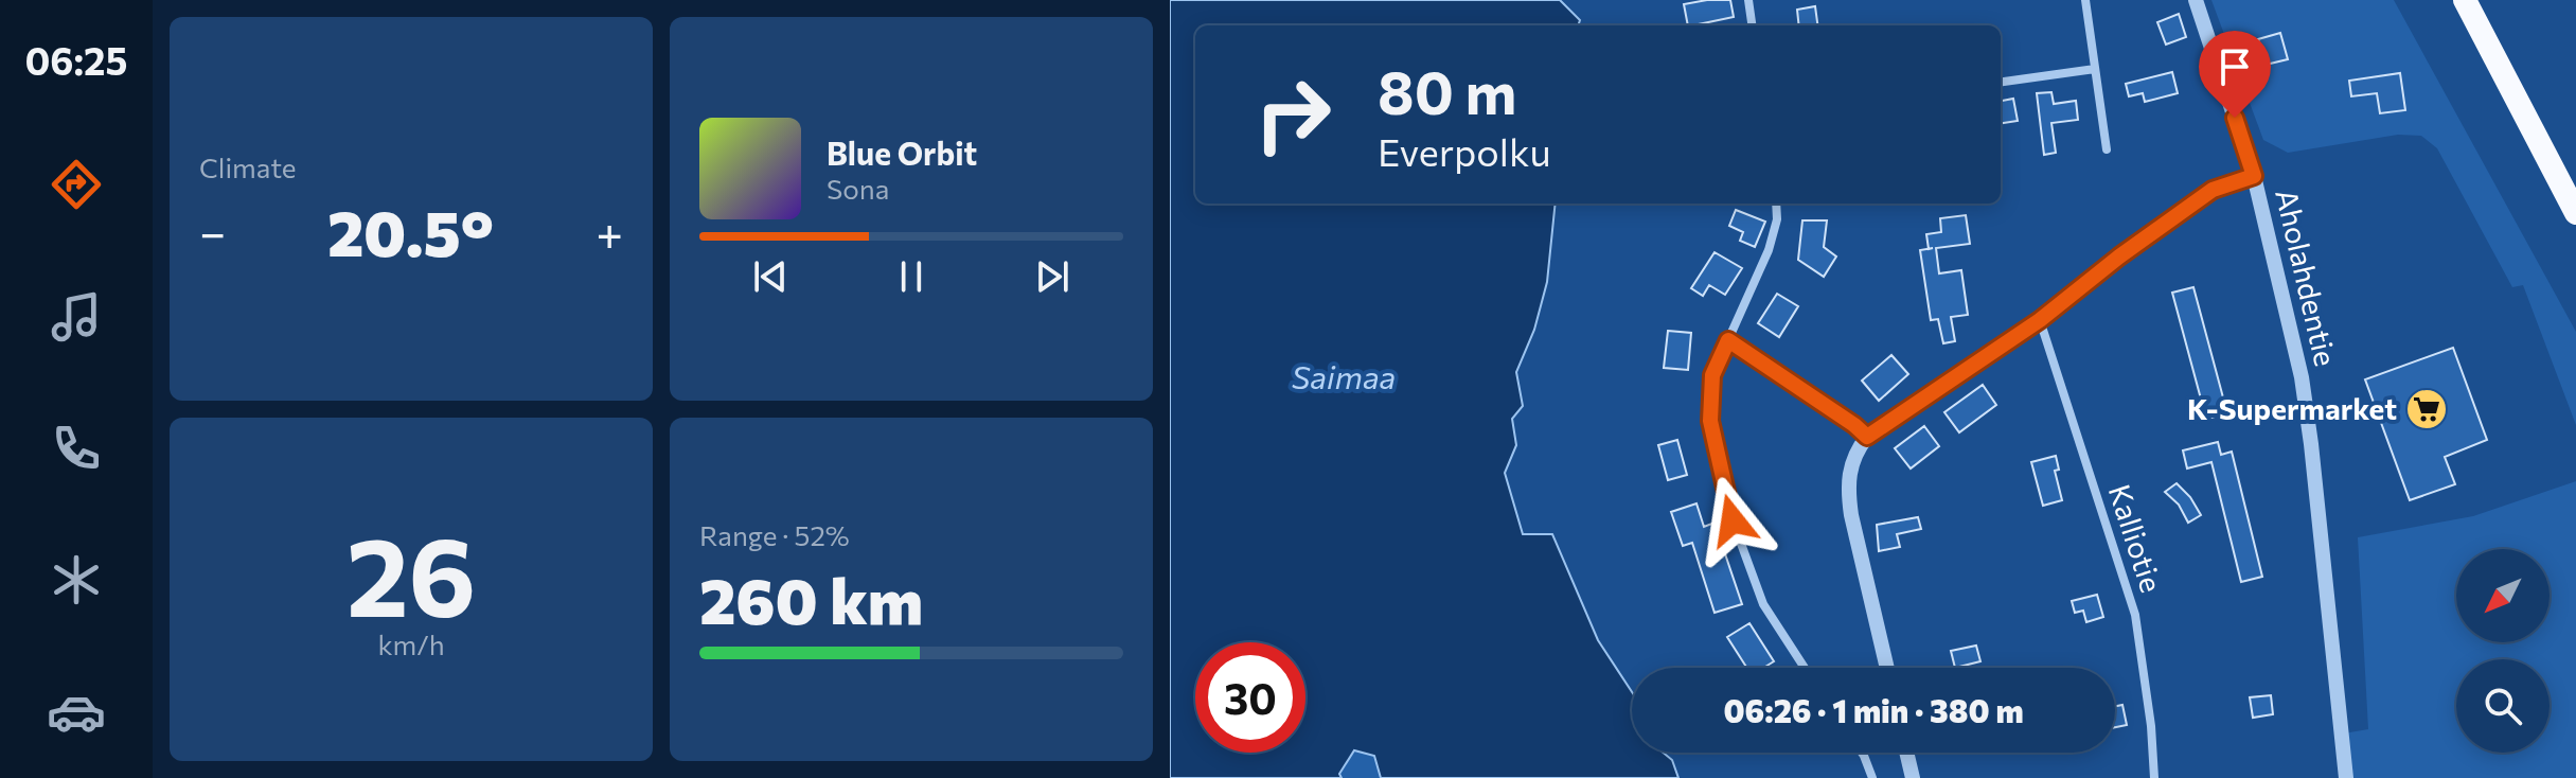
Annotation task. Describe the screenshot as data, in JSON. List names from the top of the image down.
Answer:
{
  "streets": {
    "street": ["Aholahdentie", "Kalliotie"]
  },
  "water": ["Saimaa"],
  "places": {
    "supermarket": ["K-Supermarket"]
  },
  "north": "bottom left",
  "page": {
    "tabs": "06:25",
    "tile": [
      "Climate",
      ["26", "km/h"],
      ["Range · 52%", "260 km"]
    ],
    "turn": ["80 m", "Everpolku"],
    "song": ["Blue Orbit", "Sona"],
    "heat": ["−", "20.5°", "+"],
    "limit": "30",
    "trip": "06:26 · 1 min · 380 m"
  }
}
